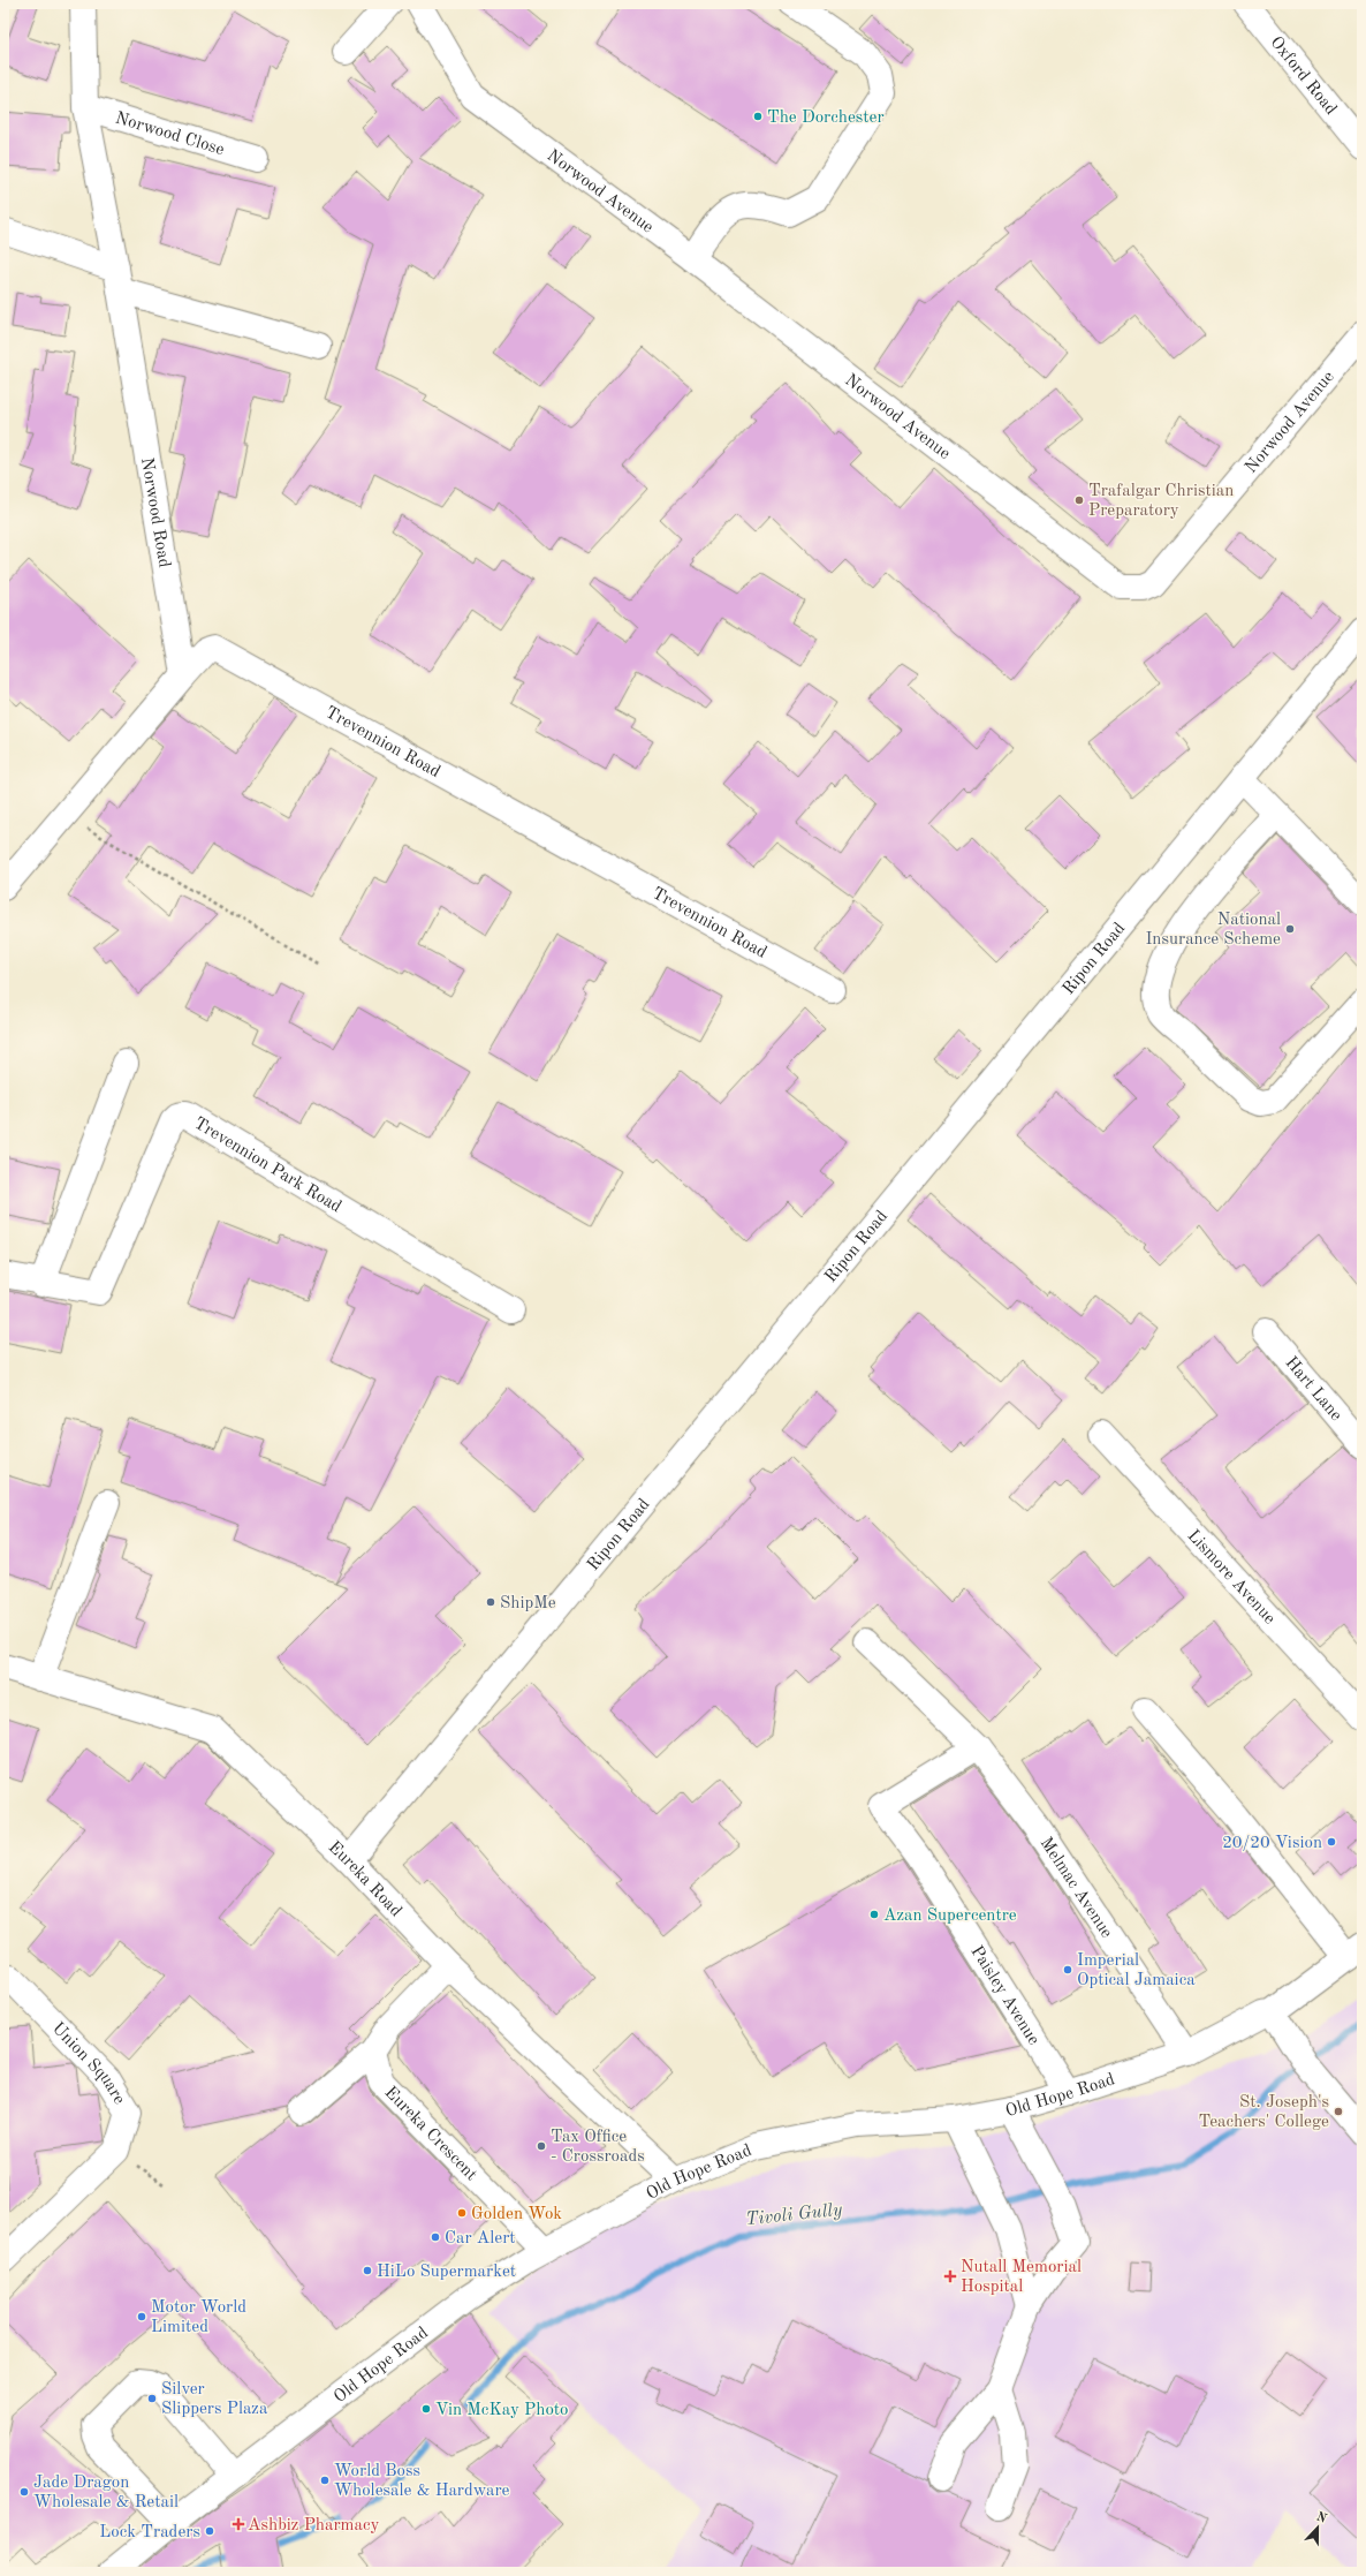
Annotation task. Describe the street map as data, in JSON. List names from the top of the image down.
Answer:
{
  "streets": {
    "street": [
      "Oxford Road",
      "Norwood Close",
      "Norwood Avenue",
      "Norwood Road",
      "Trevennion Road",
      "Ripon Road",
      "Trevennion Park Road",
      "Hart Lane",
      "Lismore Avenue",
      "Eureka Road",
      "Melmac Avenue",
      "Paisley Avenue",
      "Union Square",
      "Old Hope Road",
      "Eureka Crescent"
    ]
  },
  "crossings": [
    ["Norwood Close", "Norwood Road"],
    ["Norwood Road", "Trevennion Road"],
    ["Ripon Road", "Eureka Road"],
    ["Eureka Road", "Old Hope Road"],
    ["Melmac Avenue", "Paisley Avenue"],
    ["Melmac Avenue", "Old Hope Road"],
    ["Paisley Avenue", "Old Hope Road"],
    ["Old Hope Road", "Eureka Crescent"]
  ],
  "water": ["Tivoli Gully"],
  "places": {
    "other": [
      "The Dorchester",
      "Trafalgar Christian Preparatory",
      "National Insurance Scheme",
      "ShipMe",
      "20/20 Vision",
      "Azan Supercentre",
      "Imperial Optical Jamaica",
      "St. Joseph's Teachers' College",
      "Tax Office - Crossroads",
      "Golden Wok",
      "Car Alert",
      "HiLo Supermarket",
      "Motor World Limited",
      "Silver Slippers Plaza",
      "Vin McKay Photo",
      "World Boss Wholesale & Hardware",
      "Jade Dragon Wholesale & Retail",
      "Lock Traders"
    ],
    "health": ["Nutall Memorial Hospital", "Ashbiz Pharmacy"]
  },
  "north": "top"
}
